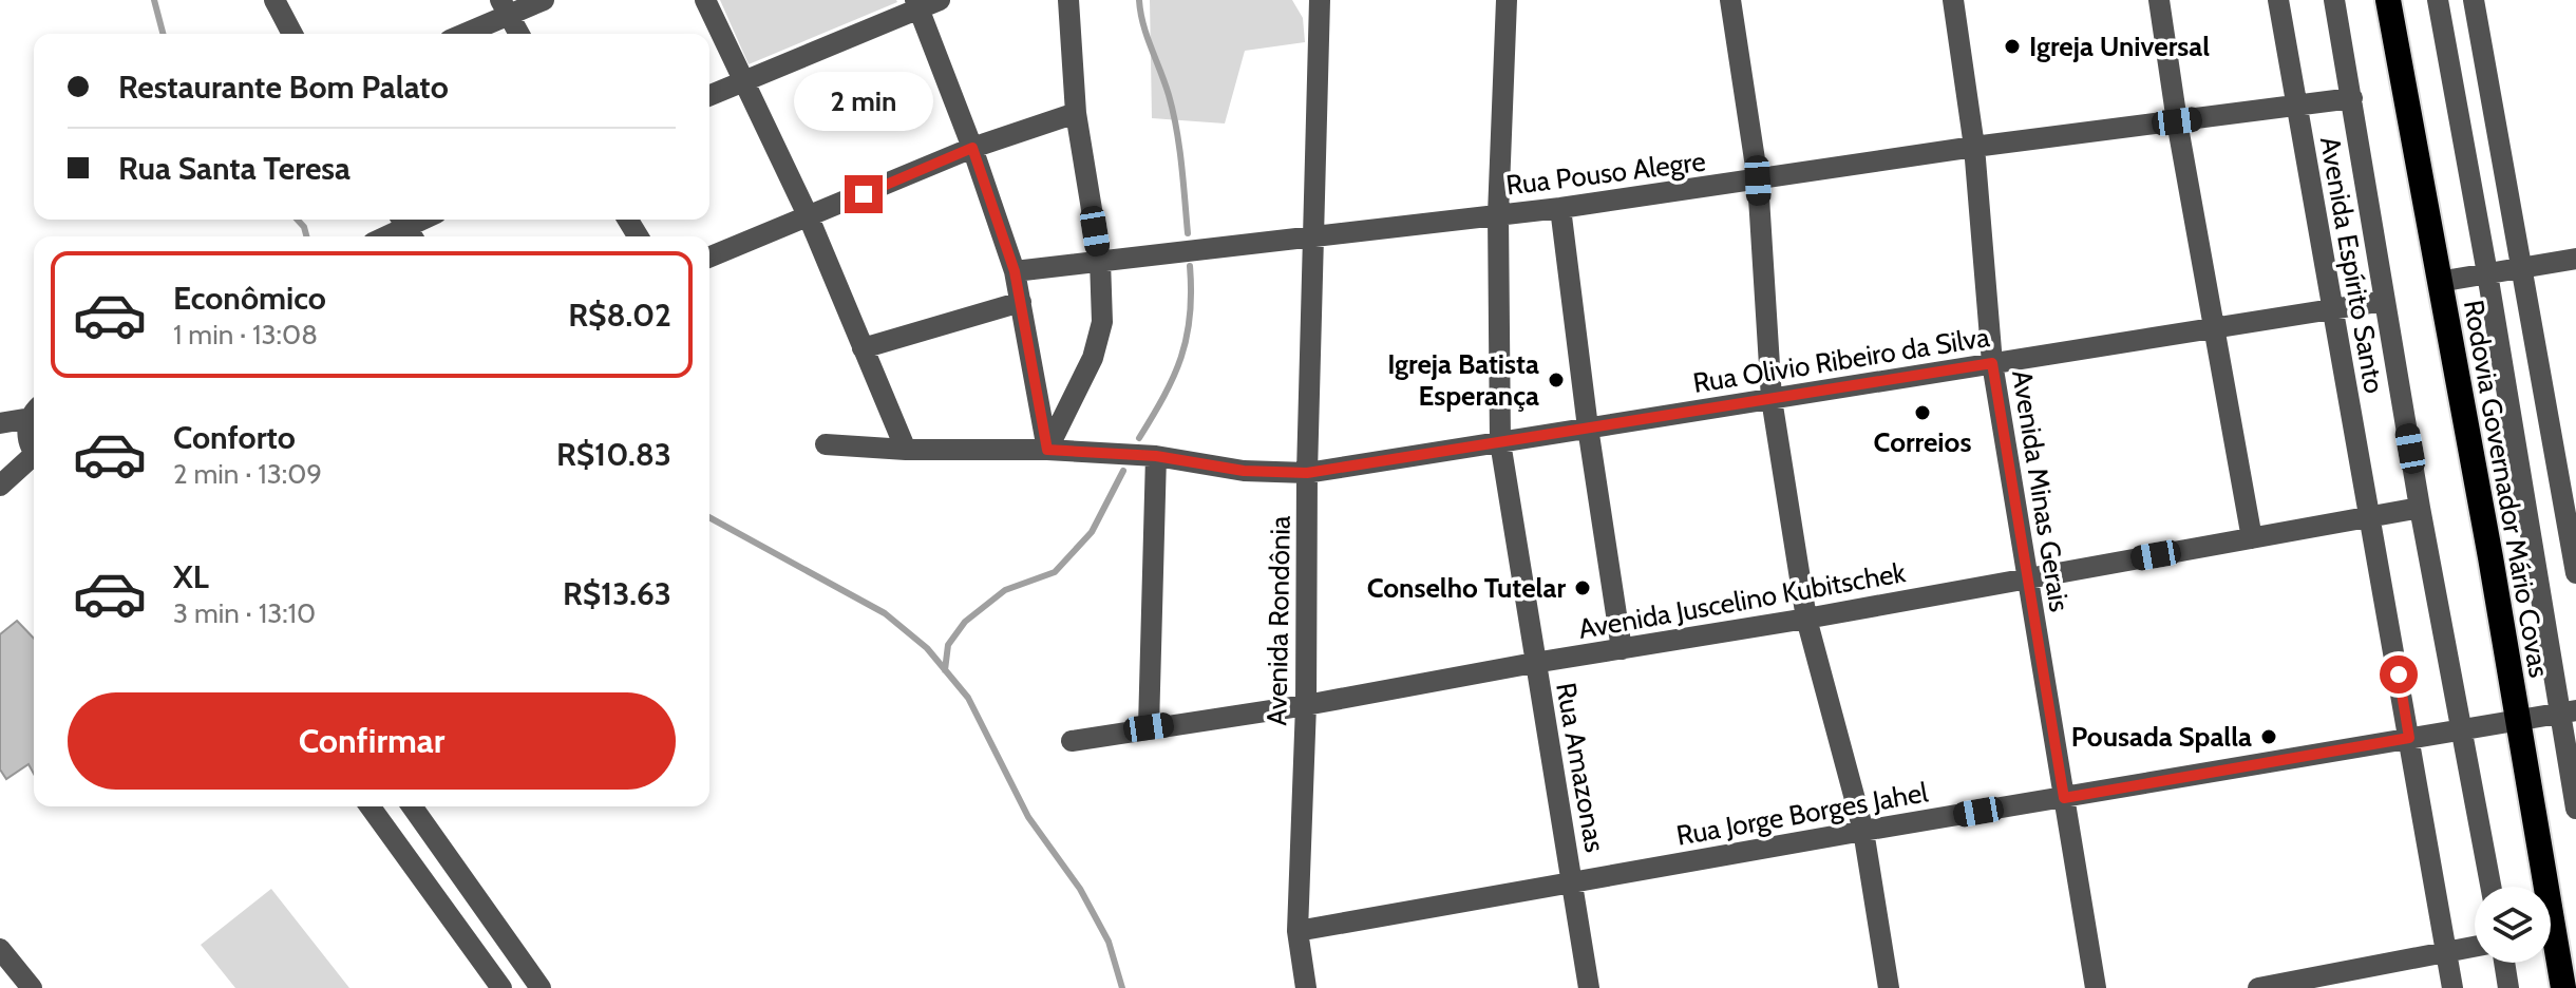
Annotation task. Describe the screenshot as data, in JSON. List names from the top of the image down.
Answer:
{
  "streets": {
    "highway": ["Rodovia Governador Mário Covas"],
    "street": [
      "Rua Pouso Alegre",
      "Avenida Espírito Santo",
      "Rua Olivio Ribeiro da Silva",
      "Avenida Minas Gerais",
      "Avenida Juscelino Kubitschek",
      "Avenida Rondônia",
      "Rua Amazonas",
      "Rua Jorge Borges Jahel"
    ]
  },
  "crossings": [
    ["Rua Pouso Alegre", "Avenida Espírito Santo"],
    ["Rua Pouso Alegre", "Avenida Minas Gerais"],
    ["Rua Pouso Alegre", "Avenida Rondônia"],
    ["Rua Pouso Alegre", "Rua Amazonas"],
    ["Avenida Espírito Santo", "Rua Olivio Ribeiro da Silva"],
    ["Avenida Espírito Santo", "Avenida Juscelino Kubitschek"],
    ["Avenida Espírito Santo", "Rua Jorge Borges Jahel"],
    ["Rua Olivio Ribeiro da Silva", "Avenida Minas Gerais"],
    ["Rua Olivio Ribeiro da Silva", "Avenida Rondônia"],
    ["Rua Olivio Ribeiro da Silva", "Rua Amazonas"],
    ["Rodovia Governador Mário Covas", "Rua Jorge Borges Jahel"],
    ["Avenida Minas Gerais", "Avenida Juscelino Kubitschek"],
    ["Avenida Minas Gerais", "Rua Jorge Borges Jahel"],
    ["Avenida Juscelino Kubitschek", "Avenida Rondônia"],
    ["Avenida Juscelino Kubitschek", "Rua Amazonas"],
    ["Avenida Rondônia", "Rua Jorge Borges Jahel"],
    ["Rua Amazonas", "Rua Jorge Borges Jahel"]
  ],
  "places": [
    "Igreja Universal",
    "Igreja Batista Esperança",
    "Correios",
    "Conselho Tutelar",
    "Pousada Spalla"
  ],
  "page": {
    "banner": ["Restaurante Bom Palato", "Rua Santa Teresa"],
    "bubble": "2 min",
    "list": [
      {
        "name": "Econômico",
        "note": "1 min · 13:08",
        "value": "R$8.02"
      },
      {
        "name": "Conforto",
        "note": "2 min · 13:09",
        "value": "R$10.83"
      },
      {
        "name": "XL",
        "note": "3 min · 13:10",
        "value": "R$13.63"
      }
    ],
    "buttons": "Confirmar"
  }
}
